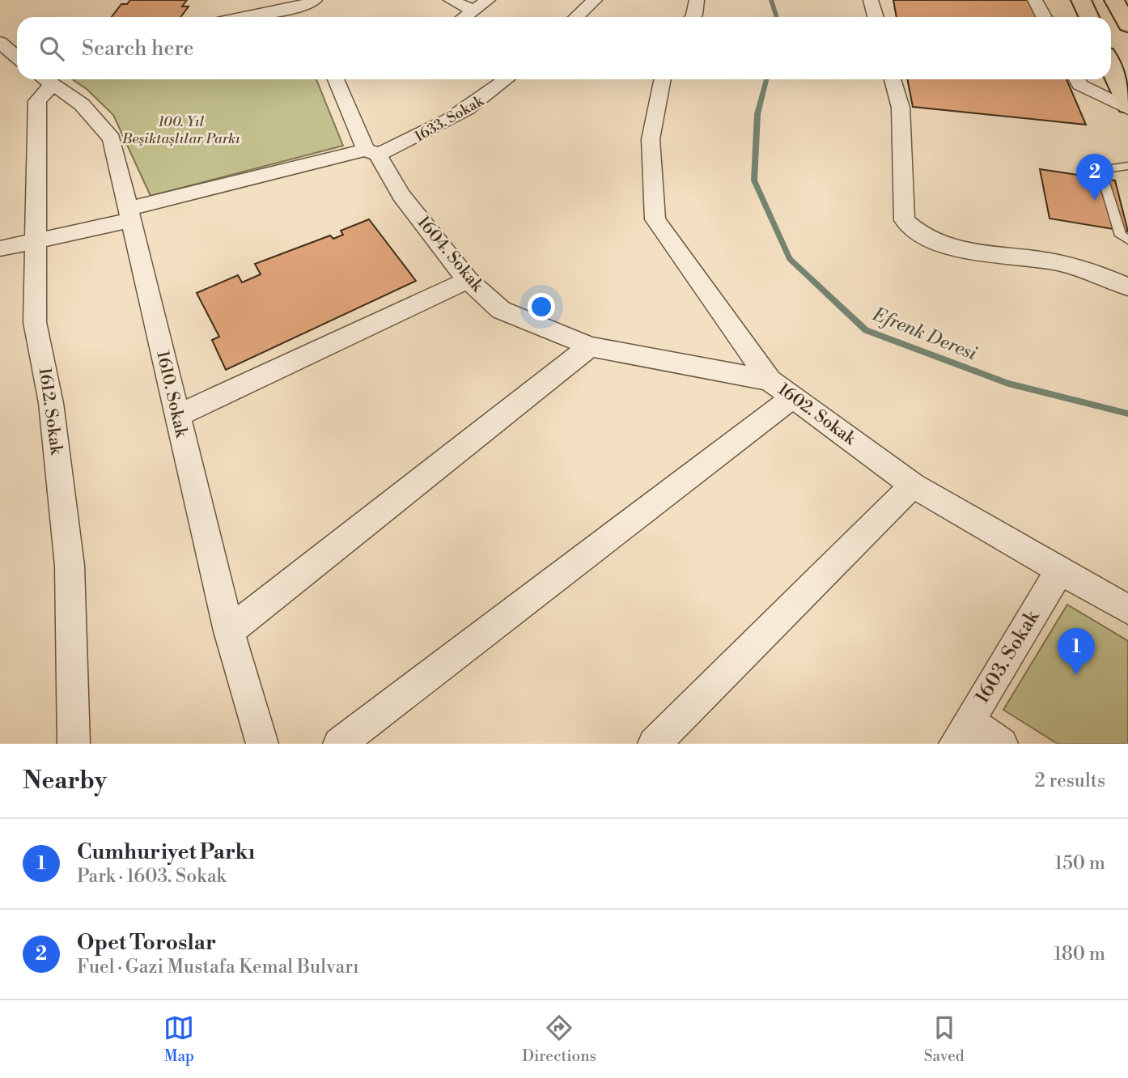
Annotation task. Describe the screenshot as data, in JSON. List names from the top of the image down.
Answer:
{
  "streets": {
    "street": [
      "1633. Sokak",
      "1604. Sokak",
      "1610. Sokak",
      "1612. Sokak",
      "1602. Sokak",
      "1603. Sokak"
    ]
  },
  "crossings": [
    ["1633. Sokak", "1604. Sokak"],
    ["1633. Sokak", "1610. Sokak"],
    ["1633. Sokak", "1612. Sokak"],
    ["1604. Sokak", "1602. Sokak"],
    ["1602. Sokak", "1603. Sokak"]
  ],
  "water": ["Efrenk Deresi"],
  "parks": ["100. Yıl Beşiktaşlılar Parkı"],
  "page": {
    "search": "Search here",
    "pins": ["2", "1"],
    "heading": ["Nearby", "2 results"],
    "list": [
      {
        "mark": "1",
        "name": "Cumhuriyet Parkı",
        "note": "Park · 1603. Sokak",
        "value": "150 m"
      },
      {
        "mark": "2",
        "name": "Opet Toroslar",
        "note": "Fuel · Gazi Mustafa Kemal Bulvarı",
        "value": "180 m"
      }
    ],
    "nav": ["Map", "Directions", "Saved"]
  }
}
